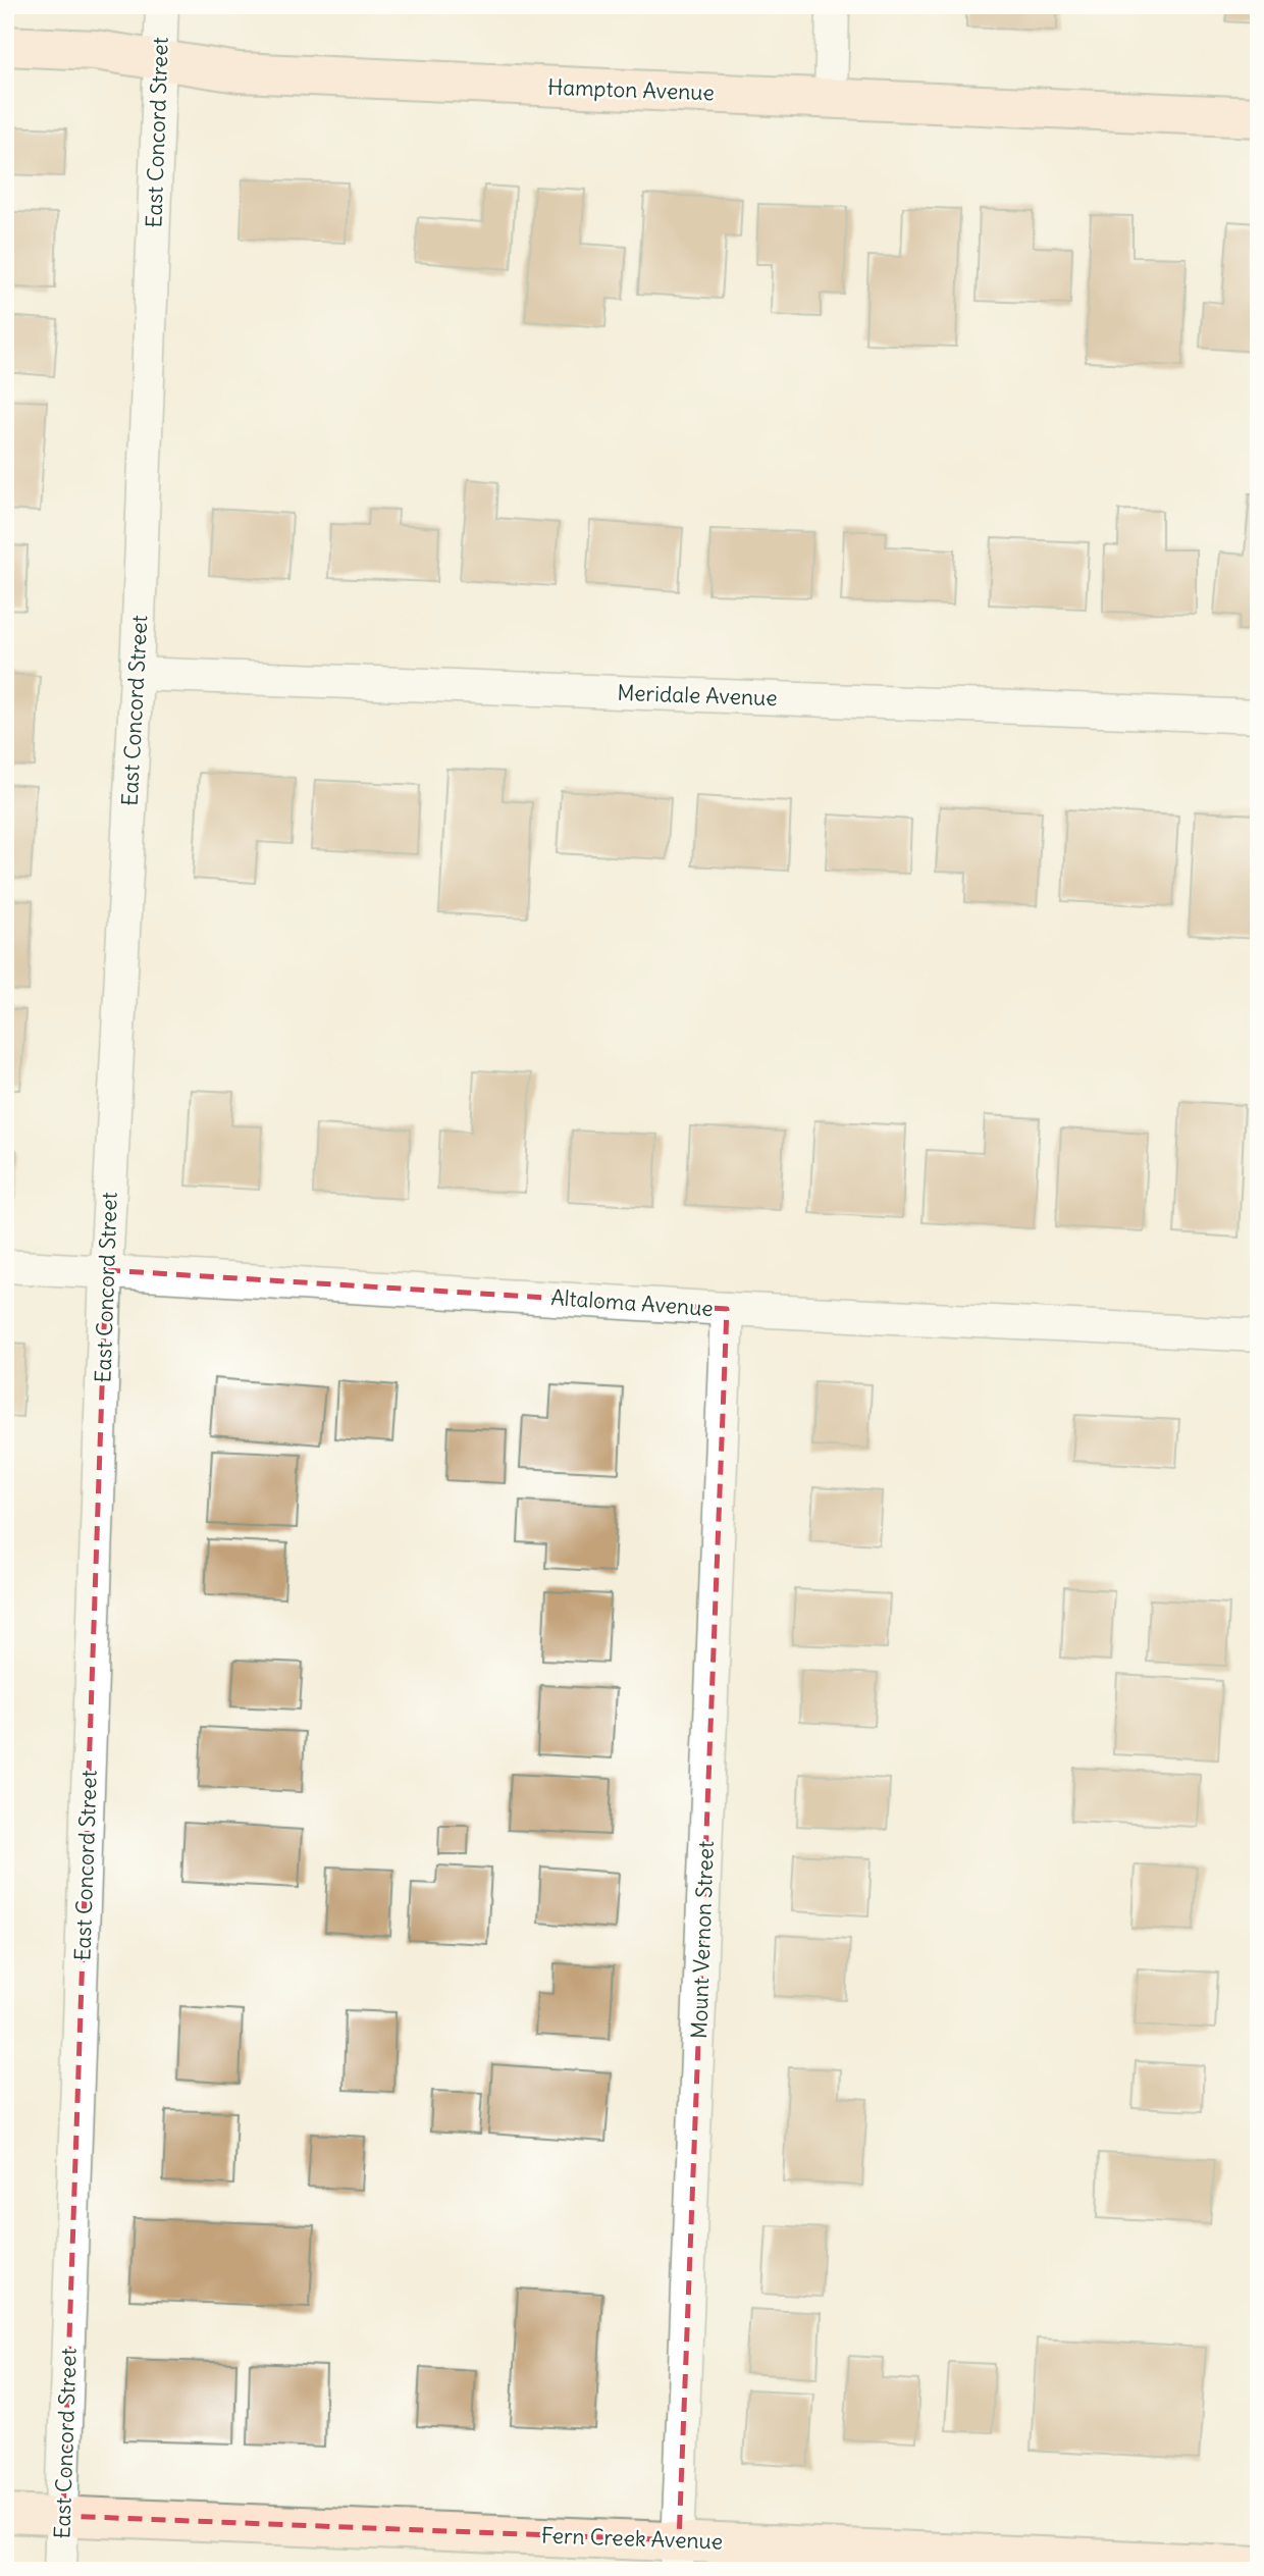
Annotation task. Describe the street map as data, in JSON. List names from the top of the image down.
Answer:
{
  "streets": {
    "street": [
      "Hampton Avenue",
      "East Concord Street",
      "Meridale Avenue",
      "Altaloma Avenue",
      "Mount Vernon Street",
      "Fern Creek Avenue"
    ]
  },
  "crossings": [
    ["Hampton Avenue", "East Concord Street"],
    ["East Concord Street", "Meridale Avenue"],
    ["East Concord Street", "Altaloma Avenue"],
    ["East Concord Street", "Fern Creek Avenue"],
    ["Altaloma Avenue", "Mount Vernon Street"],
    ["Mount Vernon Street", "Fern Creek Avenue"]
  ]
}
